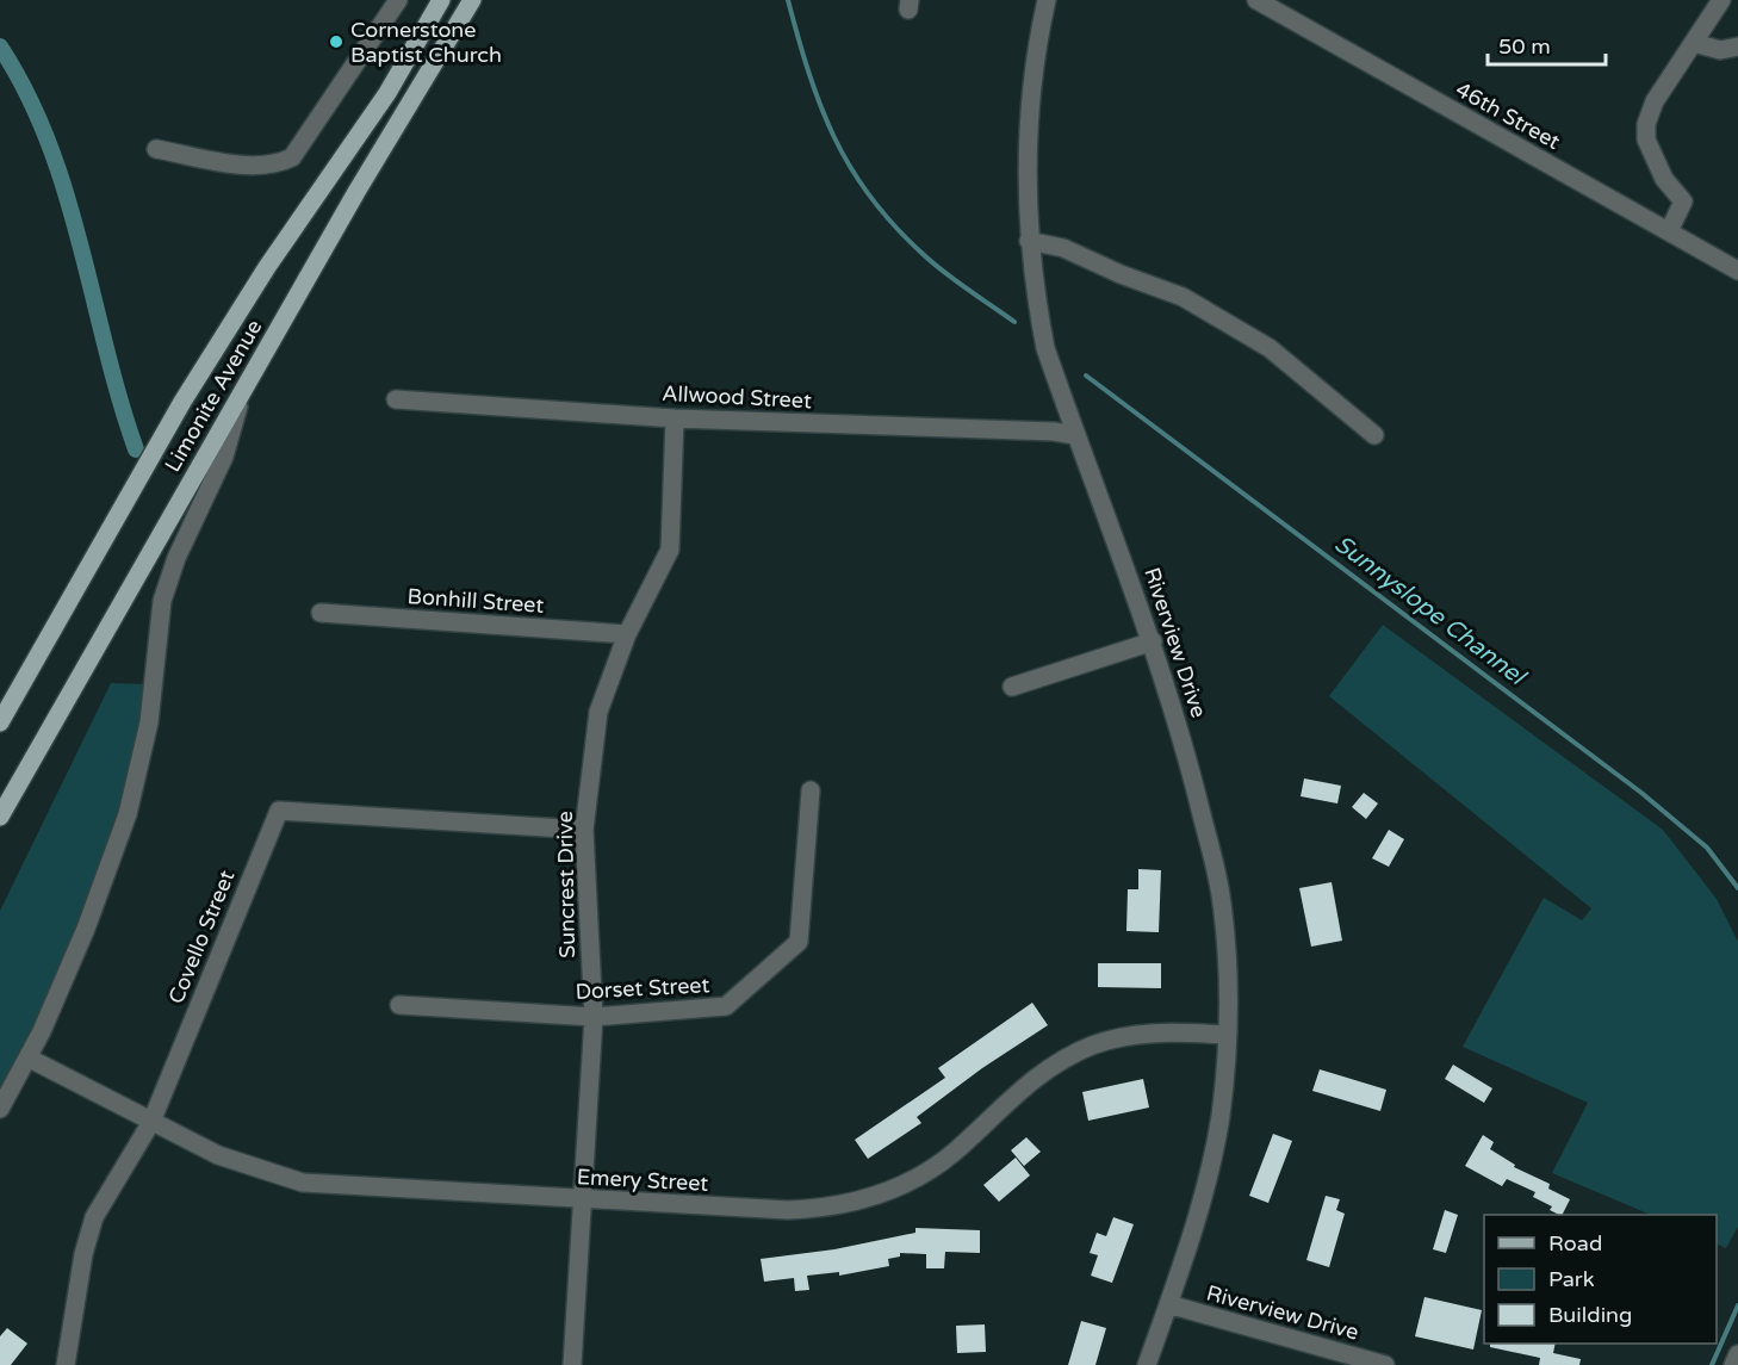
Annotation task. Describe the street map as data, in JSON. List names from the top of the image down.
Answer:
{
  "streets": {
    "main road": ["Limonite Avenue"],
    "street": [
      "46th Street",
      "Allwood Street",
      "Bonhill Street",
      "Riverview Drive",
      "Suncrest Drive",
      "Covello Street",
      "Dorset Street",
      "Emery Street"
    ]
  },
  "crossings": [
    ["Allwood Street", "Riverview Drive"],
    ["Allwood Street", "Suncrest Drive"],
    ["Bonhill Street", "Suncrest Drive"],
    ["Riverview Drive", "Emery Street"],
    ["Suncrest Drive", "Covello Street"],
    ["Suncrest Drive", "Dorset Street"],
    ["Suncrest Drive", "Emery Street"],
    ["Covello Street", "Emery Street"]
  ],
  "water": ["Sunnyslope Channel"],
  "places": ["Cornerstone Baptist Church"],
  "legend": ["Road", "Park", "Building"],
  "scale_bar": "50 m"
}
